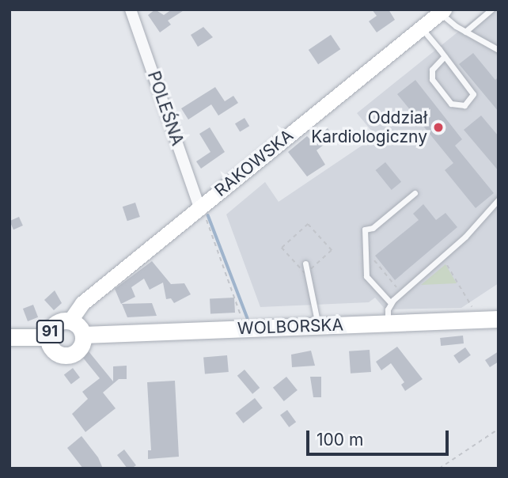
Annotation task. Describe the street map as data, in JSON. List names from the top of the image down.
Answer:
{
  "streets": {
    "main road": ["RAKOWSKA", "WOLBORSKA", "91"],
    "street": ["POLEŚNA"]
  },
  "crossings": [
    ["POLEŚNA", "RAKOWSKA"],
    ["RAKOWSKA", "WOLBORSKA"],
    ["RAKOWSKA", "91"],
    ["WOLBORSKA", "91"]
  ],
  "places": ["Oddział Kardiologiczny"],
  "scale_bar": "100 m"
}
